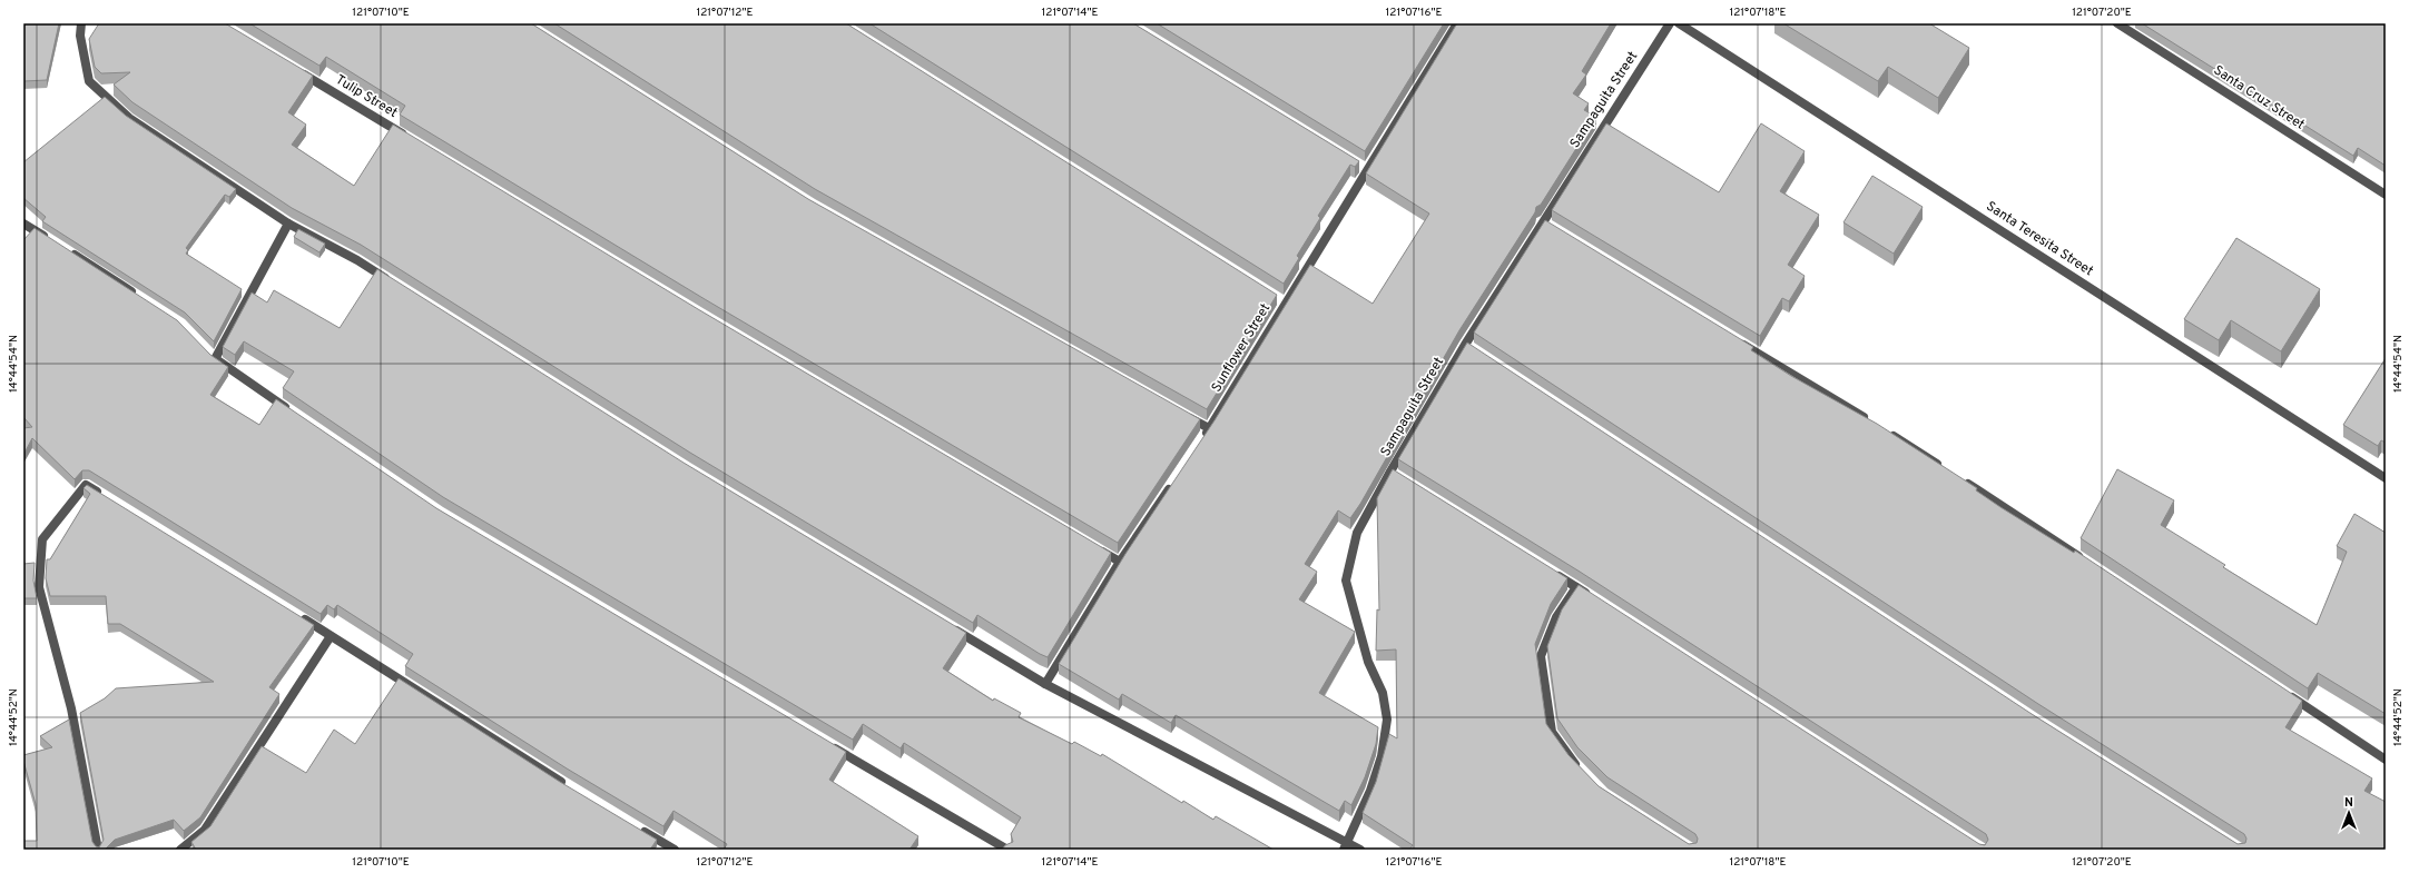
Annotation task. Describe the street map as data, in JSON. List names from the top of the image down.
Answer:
{
  "streets": {
    "street": [
      "Tulip Street",
      "Santa Cruz Street",
      "Sampaguita Street",
      "Santa Teresita Street",
      "Sunflower Street"
    ]
  },
  "north": "top",
  "coordinates": [
    "121°07'10\"E",
    "121°07'12\"E",
    "121°07'14\"E",
    "121°07'16\"E",
    "121°07'18\"E",
    "121°07'20\"E",
    "14°44'54\"N",
    "14°44'52\"N"
  ]
}
